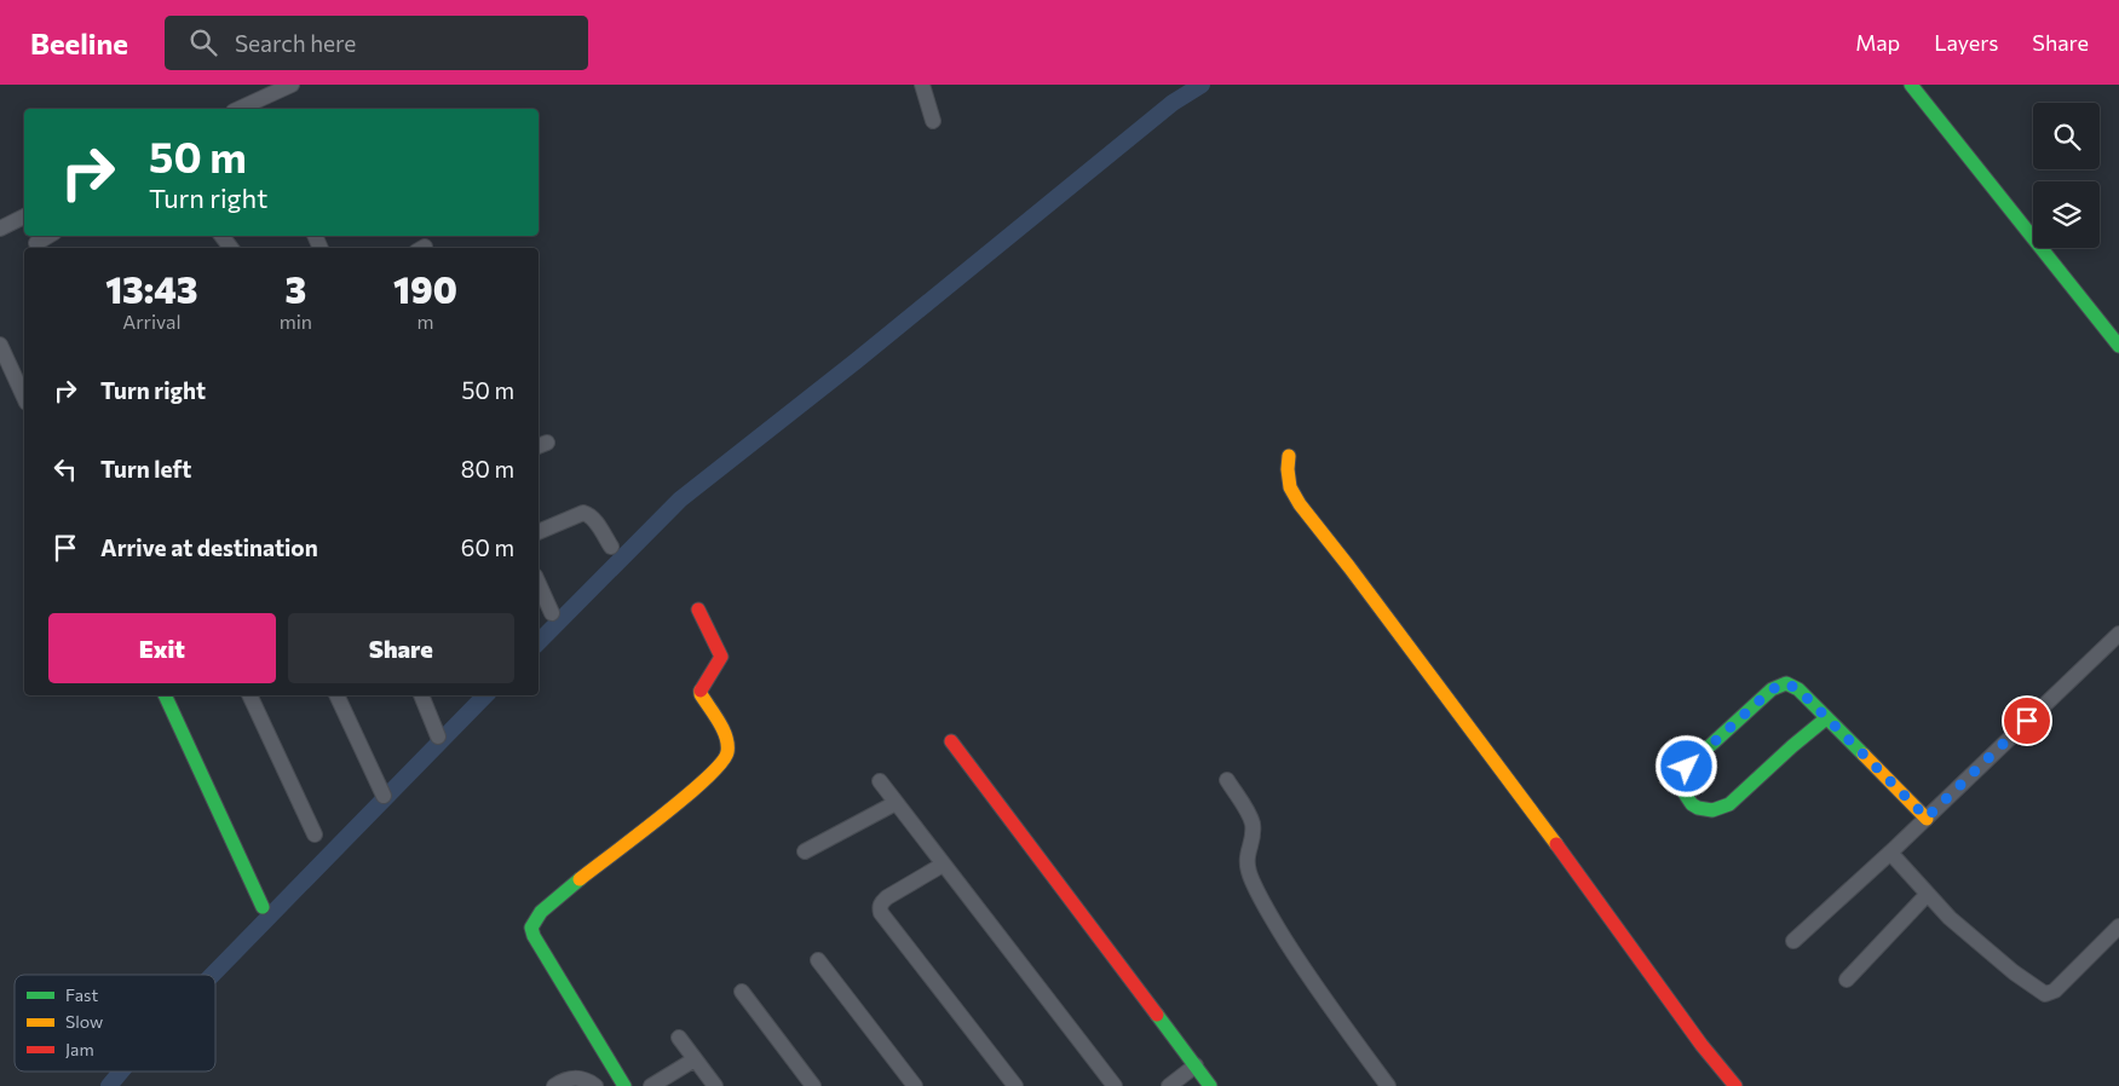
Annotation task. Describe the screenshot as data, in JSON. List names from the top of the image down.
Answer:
{
  "legend": ["Fast", "Slow", "Jam"],
  "page": {
    "header": "Beeline",
    "search": "Search here",
    "nav": ["Map", "Layers", "Share"],
    "turn": ["50 m", "Turn right"],
    "eta": [
      "13:43",
      "Arrival",
      "3",
      "min",
      "190",
      "m"
    ],
    "list": [
      {
        "name": "Turn right",
        "value": "50 m"
      },
      {
        "name": "Turn left",
        "value": "80 m"
      },
      {
        "name": "Arrive at destination",
        "value": "60 m"
      }
    ],
    "buttons": ["Exit", "Share"]
  }
}
